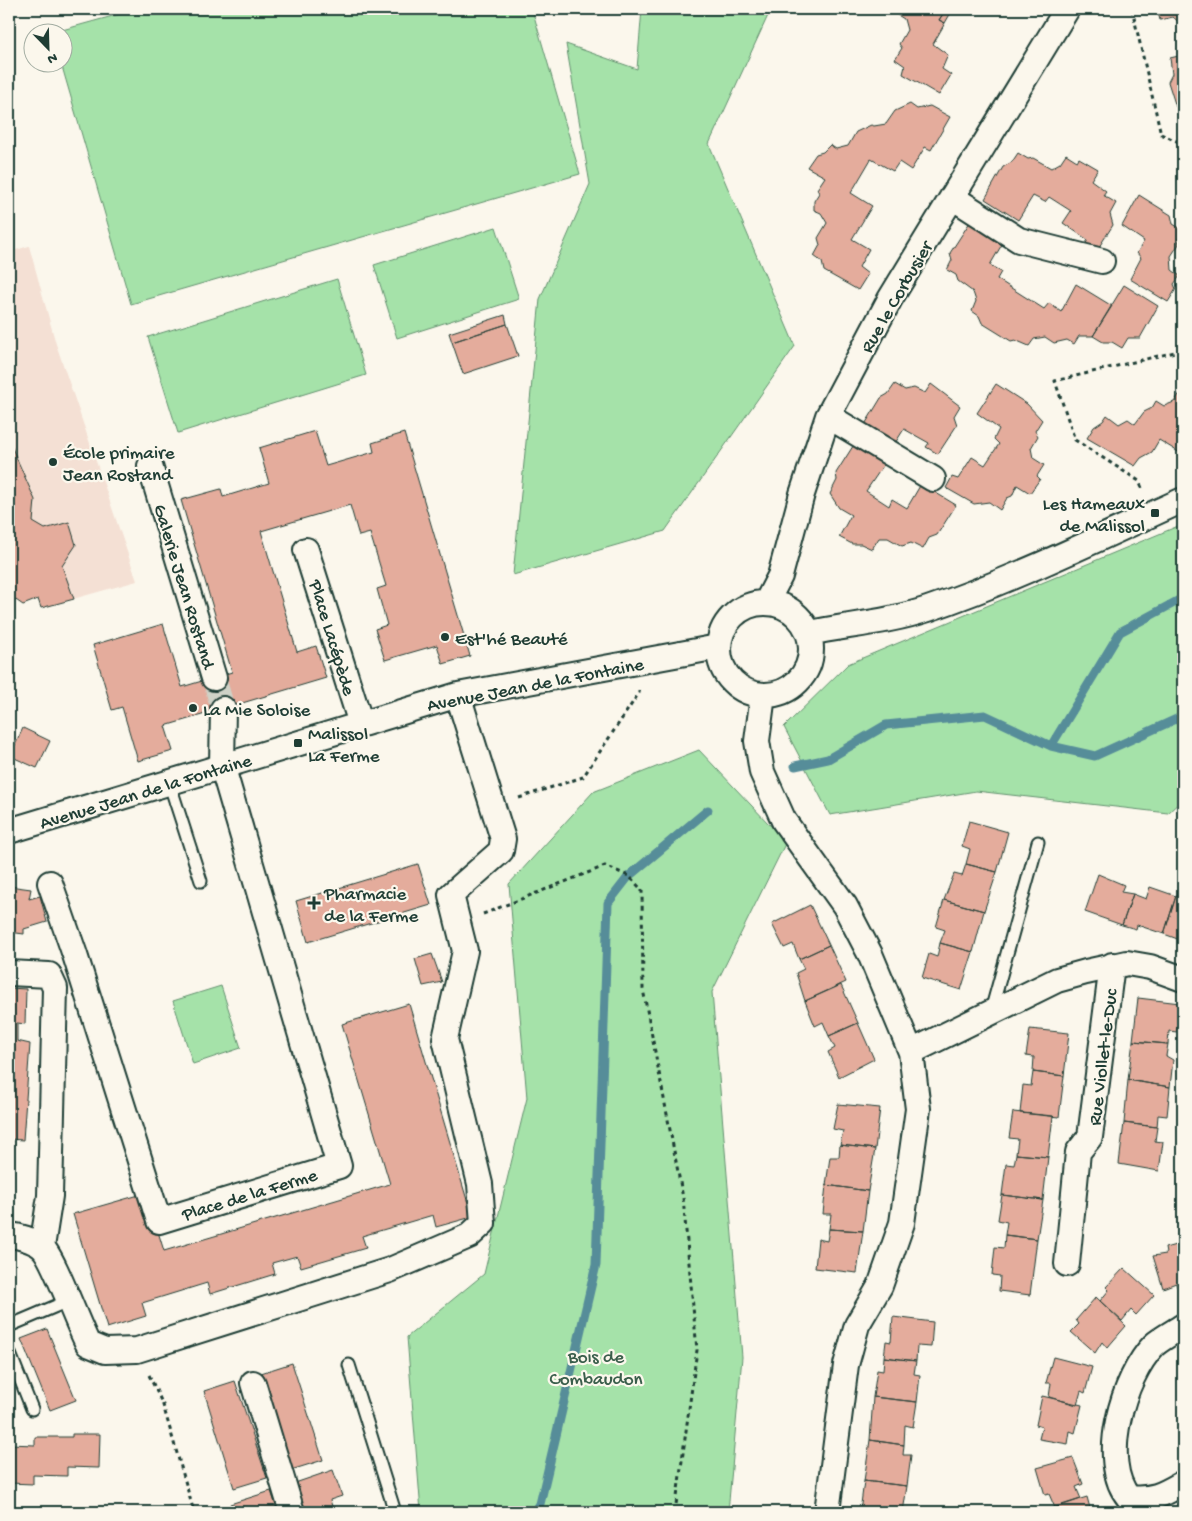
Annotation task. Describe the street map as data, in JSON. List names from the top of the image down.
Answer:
{
  "streets": {
    "street": [
      "Rue le Corbusier",
      "Galerie Jean Rostand",
      "Place Lacépède",
      "Avenue Jean de la Fontaine",
      "Rue Viollet-le-Duc",
      "Place de la Ferme"
    ]
  },
  "crossings": [
    ["Rue le Corbusier", "Avenue Jean de la Fontaine"],
    ["Place Lacépède", "Avenue Jean de la Fontaine"],
    ["Avenue Jean de la Fontaine", "Place de la Ferme"]
  ],
  "parks": ["Bois de Combaudon"],
  "places": {
    "other": ["École primaire Jean Rostand", "Est'hé Beauté", "La Mie Soloise"],
    "transit": ["Les Hameaux de Malissol", "Malissol La Ferme"],
    "health": ["Pharmacie de la Ferme"]
  },
  "north": "bottom right"
}
